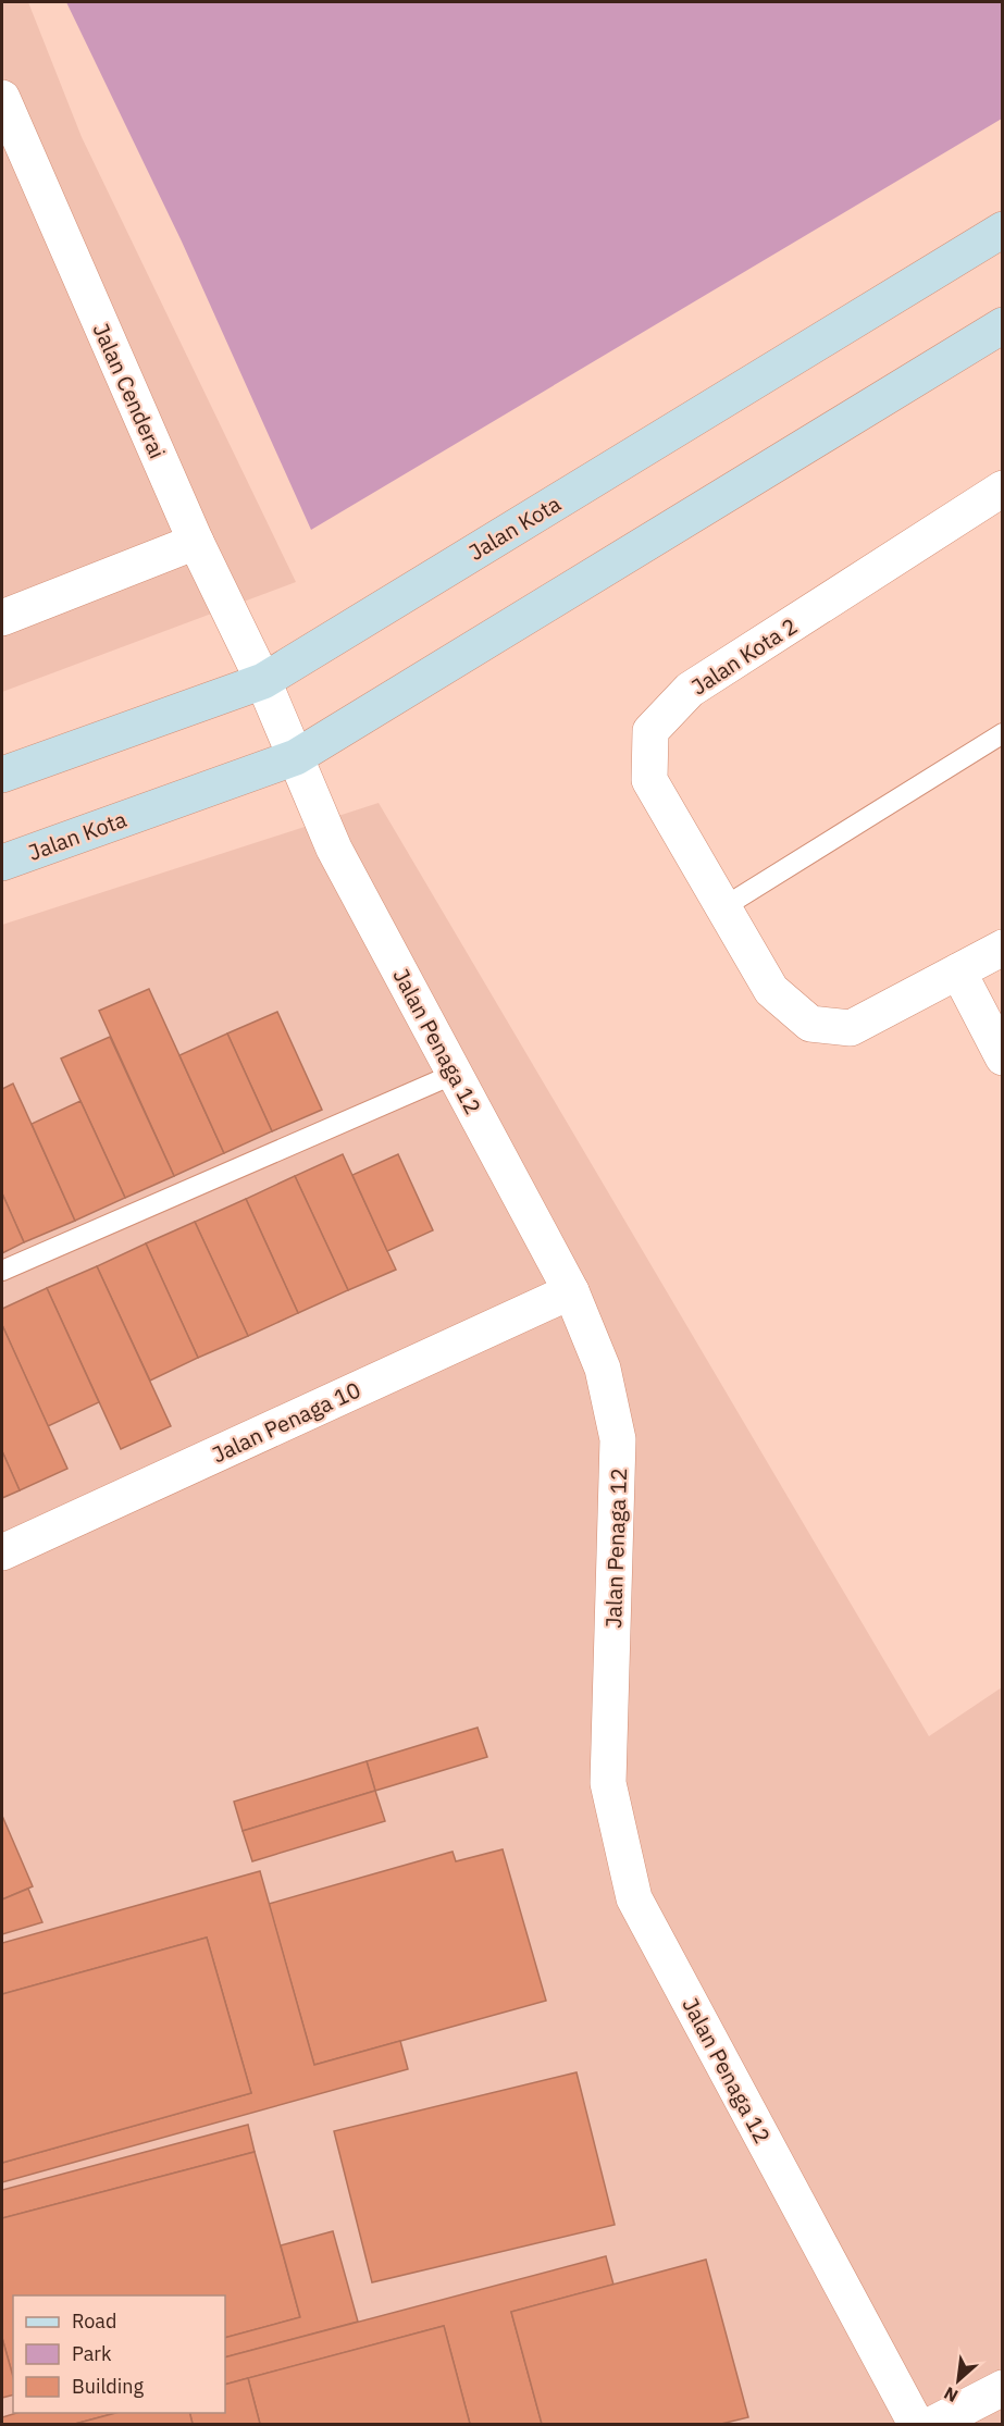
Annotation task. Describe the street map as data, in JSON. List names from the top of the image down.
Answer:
{
  "streets": {
    "main road": ["Jalan Kota"],
    "street": [
      "Jalan Cenderai",
      "Jalan Kota 2",
      "Jalan Penaga 12",
      "Jalan Penaga 10"
    ]
  },
  "crossings": [
    ["Jalan Cenderai", "Jalan Kota"],
    ["Jalan Cenderai", "Jalan Penaga 12"],
    ["Jalan Kota", "Jalan Penaga 12"],
    ["Jalan Penaga 12", "Jalan Penaga 10"]
  ],
  "legend": ["Road", "Park", "Building"],
  "north": "bottom left"
}
